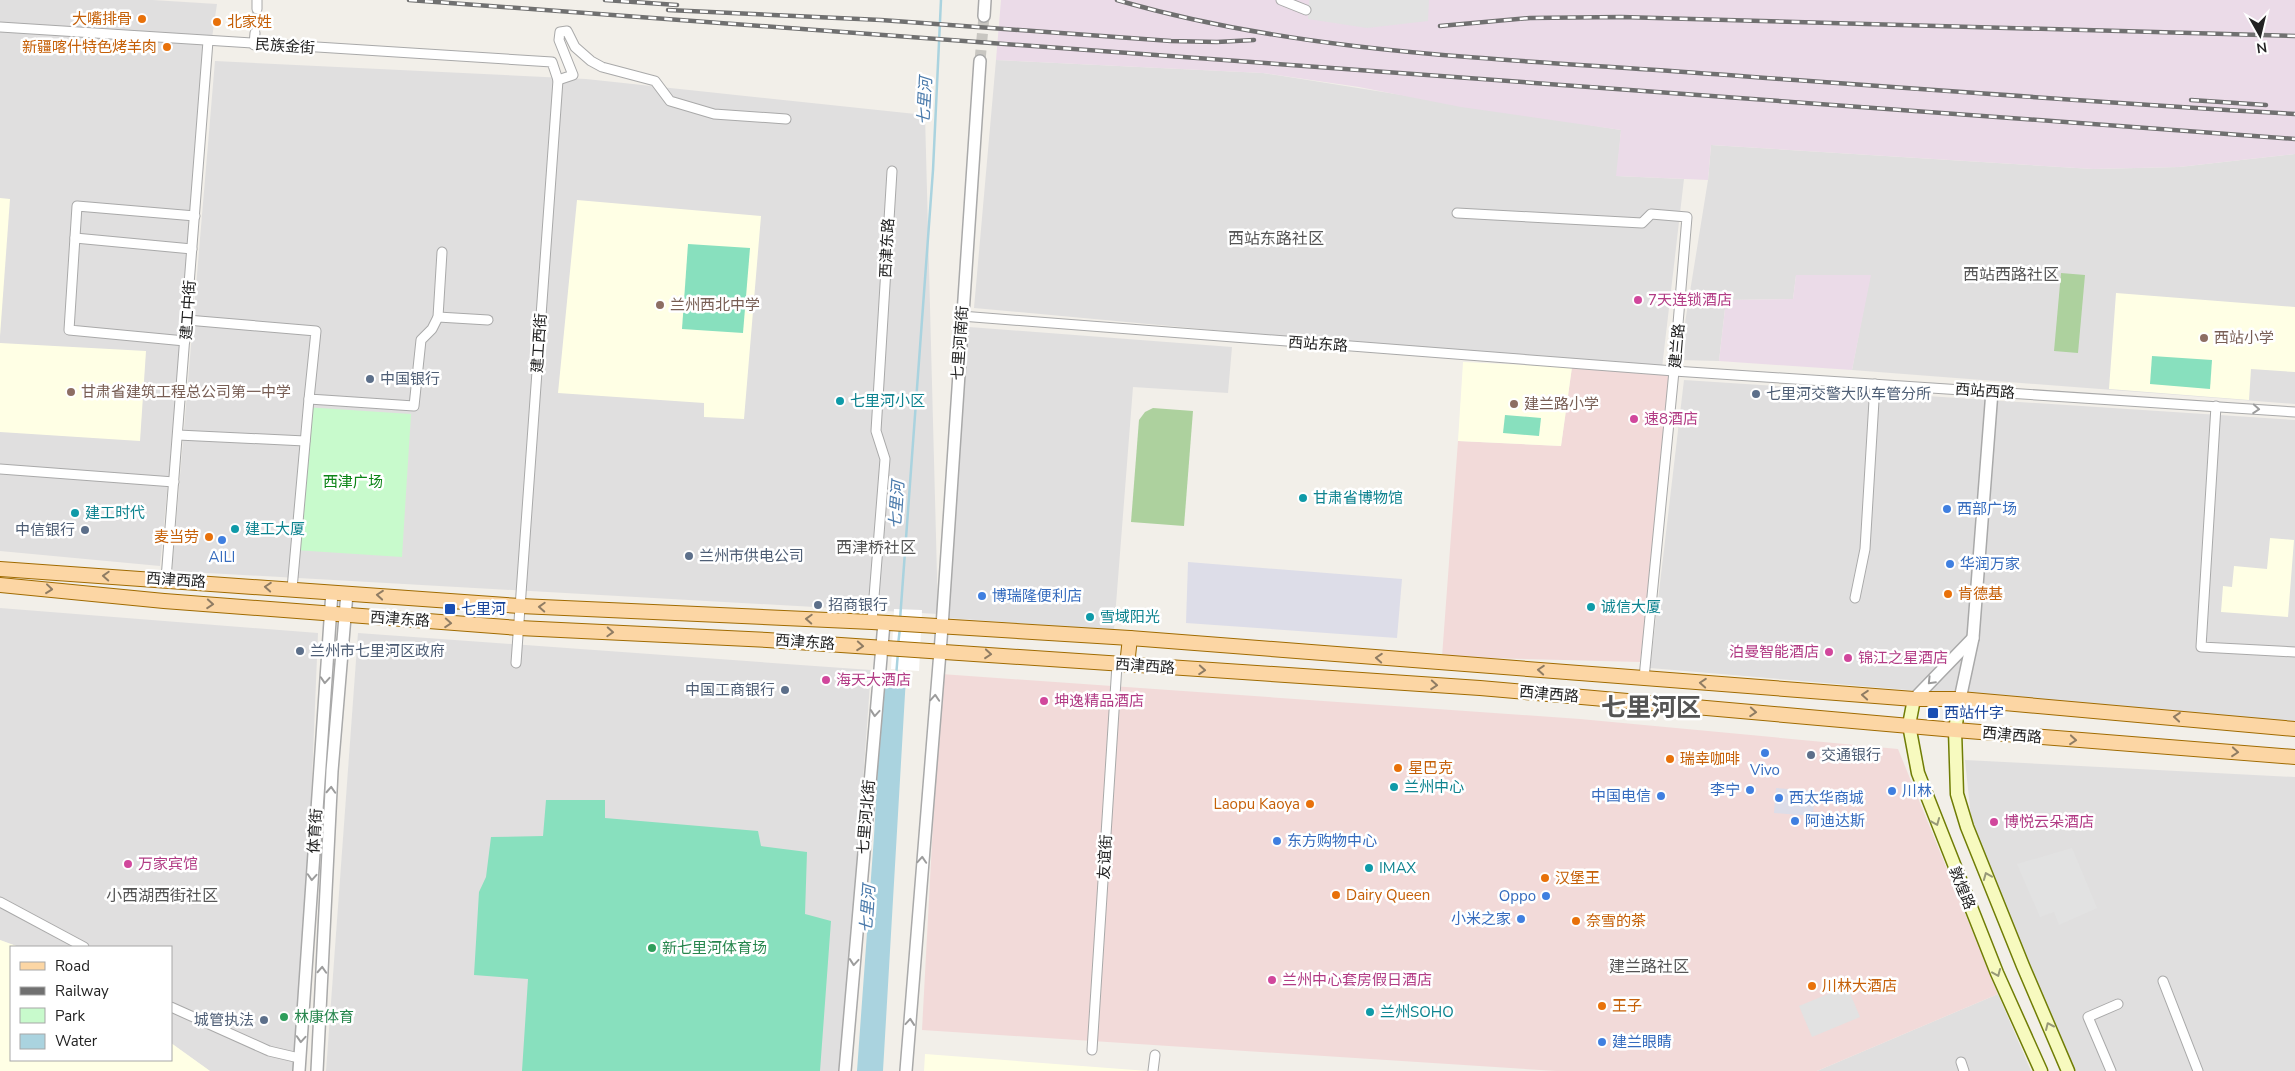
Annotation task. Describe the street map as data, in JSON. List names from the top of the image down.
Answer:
{
  "streets": {
    "main road": ["西津东路", "西津西路", "敦煌路"],
    "street": [
      "民族金街",
      "建工中街",
      "建工西街",
      "七里河南街",
      "西站东路",
      "建兰路",
      "西站西路",
      "七里河北街",
      "体育街",
      "友谊街"
    ]
  },
  "crossings": [
    ["民族金街", "建工中街"],
    ["民族金街", "建工西街"],
    ["西津东路", "建工西街"],
    ["西津东路", "西津西路"],
    ["西津东路", "七里河北街"],
    ["西津东路", "体育街"],
    ["建工中街", "西津西路"],
    ["七里河南街", "西站东路"],
    ["七里河南街", "西津西路"],
    ["西站东路", "建兰路"],
    ["西站东路", "西站西路"],
    ["建兰路", "西站西路"],
    ["建兰路", "西津西路"],
    ["西津西路", "七里河北街"],
    ["西津西路", "体育街"],
    ["西津西路", "友谊街"],
    ["西津西路", "敦煌路"]
  ],
  "districts": [
    "西站东路社区",
    "西站西路社区",
    "西津桥社区",
    "七里河区",
    "小西湖西街社区",
    "建兰路社区"
  ],
  "water": ["七里河"],
  "parks": ["西津广场"],
  "places": {
    "other": [
      "大嘴排骨",
      "北家姓",
      "新疆喀什特色烤羊肉",
      "7天连锁酒店",
      "兰州西北中学",
      "西站小学",
      "中国银行",
      "甘肃省建筑工程总公司第一中学",
      "七里河交警大队车管分所",
      "七里河小区",
      "建兰路小学",
      "速8酒店",
      "甘肃省博物馆",
      "西部广场",
      "建工时代",
      "建工大厦",
      "中信银行",
      "麦当劳",
      "AILI",
      "兰州市供电公司",
      "华润万家",
      "肯德基",
      "博瑞隆便利店",
      "招商银行",
      "诚信大厦",
      "雪域阳光",
      "兰州市七里河区政府",
      "泊曼智能酒店",
      "锦江之星酒店",
      "海天大酒店",
      "中国工商银行",
      "坤逸精品酒店",
      "Vivo",
      "交通银行",
      "瑞幸咖啡",
      "星巴克",
      "兰州中心",
      "李宁",
      "川林",
      "中国电信",
      "西太华商城",
      "Laopu Kaoya",
      "阿迪达斯",
      "博悦云朵酒店",
      "东方购物中心",
      "万家宾馆",
      "IMAX",
      "汉堡王",
      "Dairy Queen",
      "Oppo",
      "小米之家",
      "奈雪的茶",
      "新七里河体育场",
      "兰州中心套房假日酒店",
      "川林大酒店",
      "王子",
      "兰州SOHO",
      "林康体育",
      "城管执法",
      "建兰眼睛"
    ],
    "transit": ["七里河", "西站什字"]
  },
  "legend": [
    "Road",
    "Railway",
    "Park",
    "Water"
  ],
  "north": "bottom"
}
